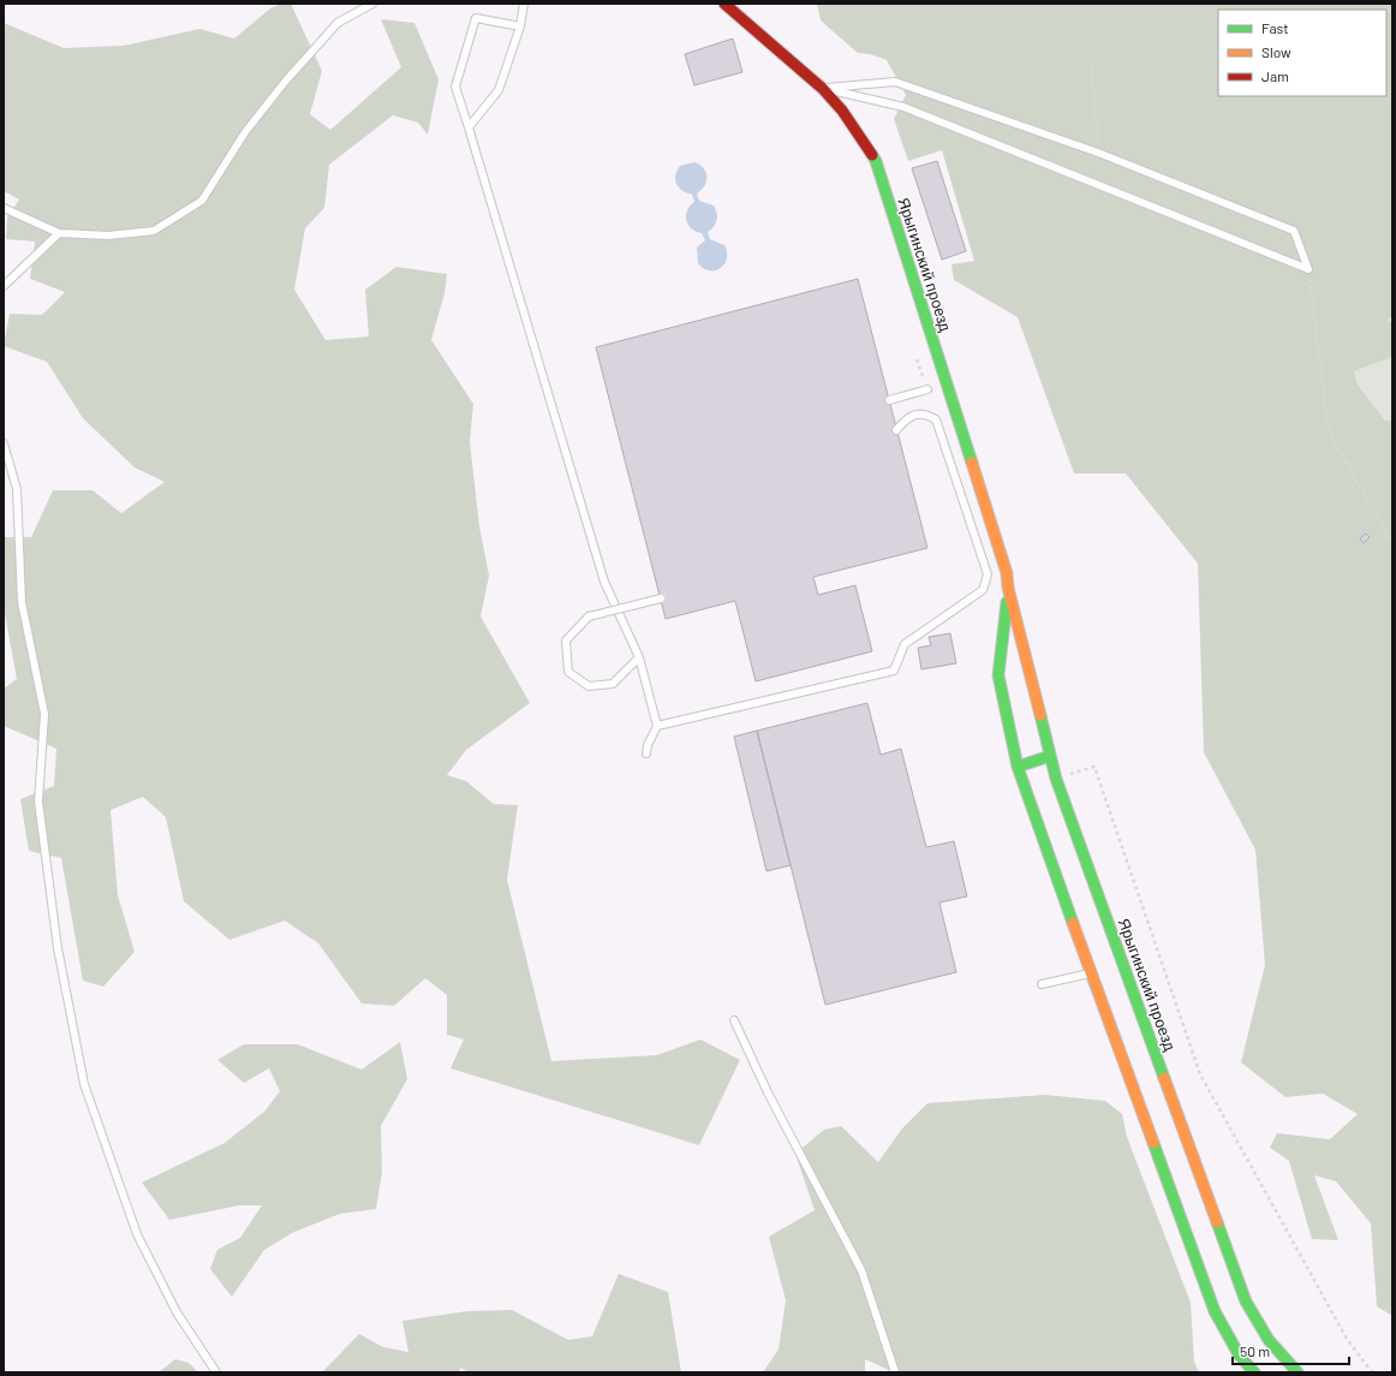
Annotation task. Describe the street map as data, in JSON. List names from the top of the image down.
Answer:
{
  "streets": {
    "main road": ["Ярыгинский проезд"]
  },
  "legend": ["Fast", "Slow", "Jam"],
  "scale_bar": "50 m"
}
